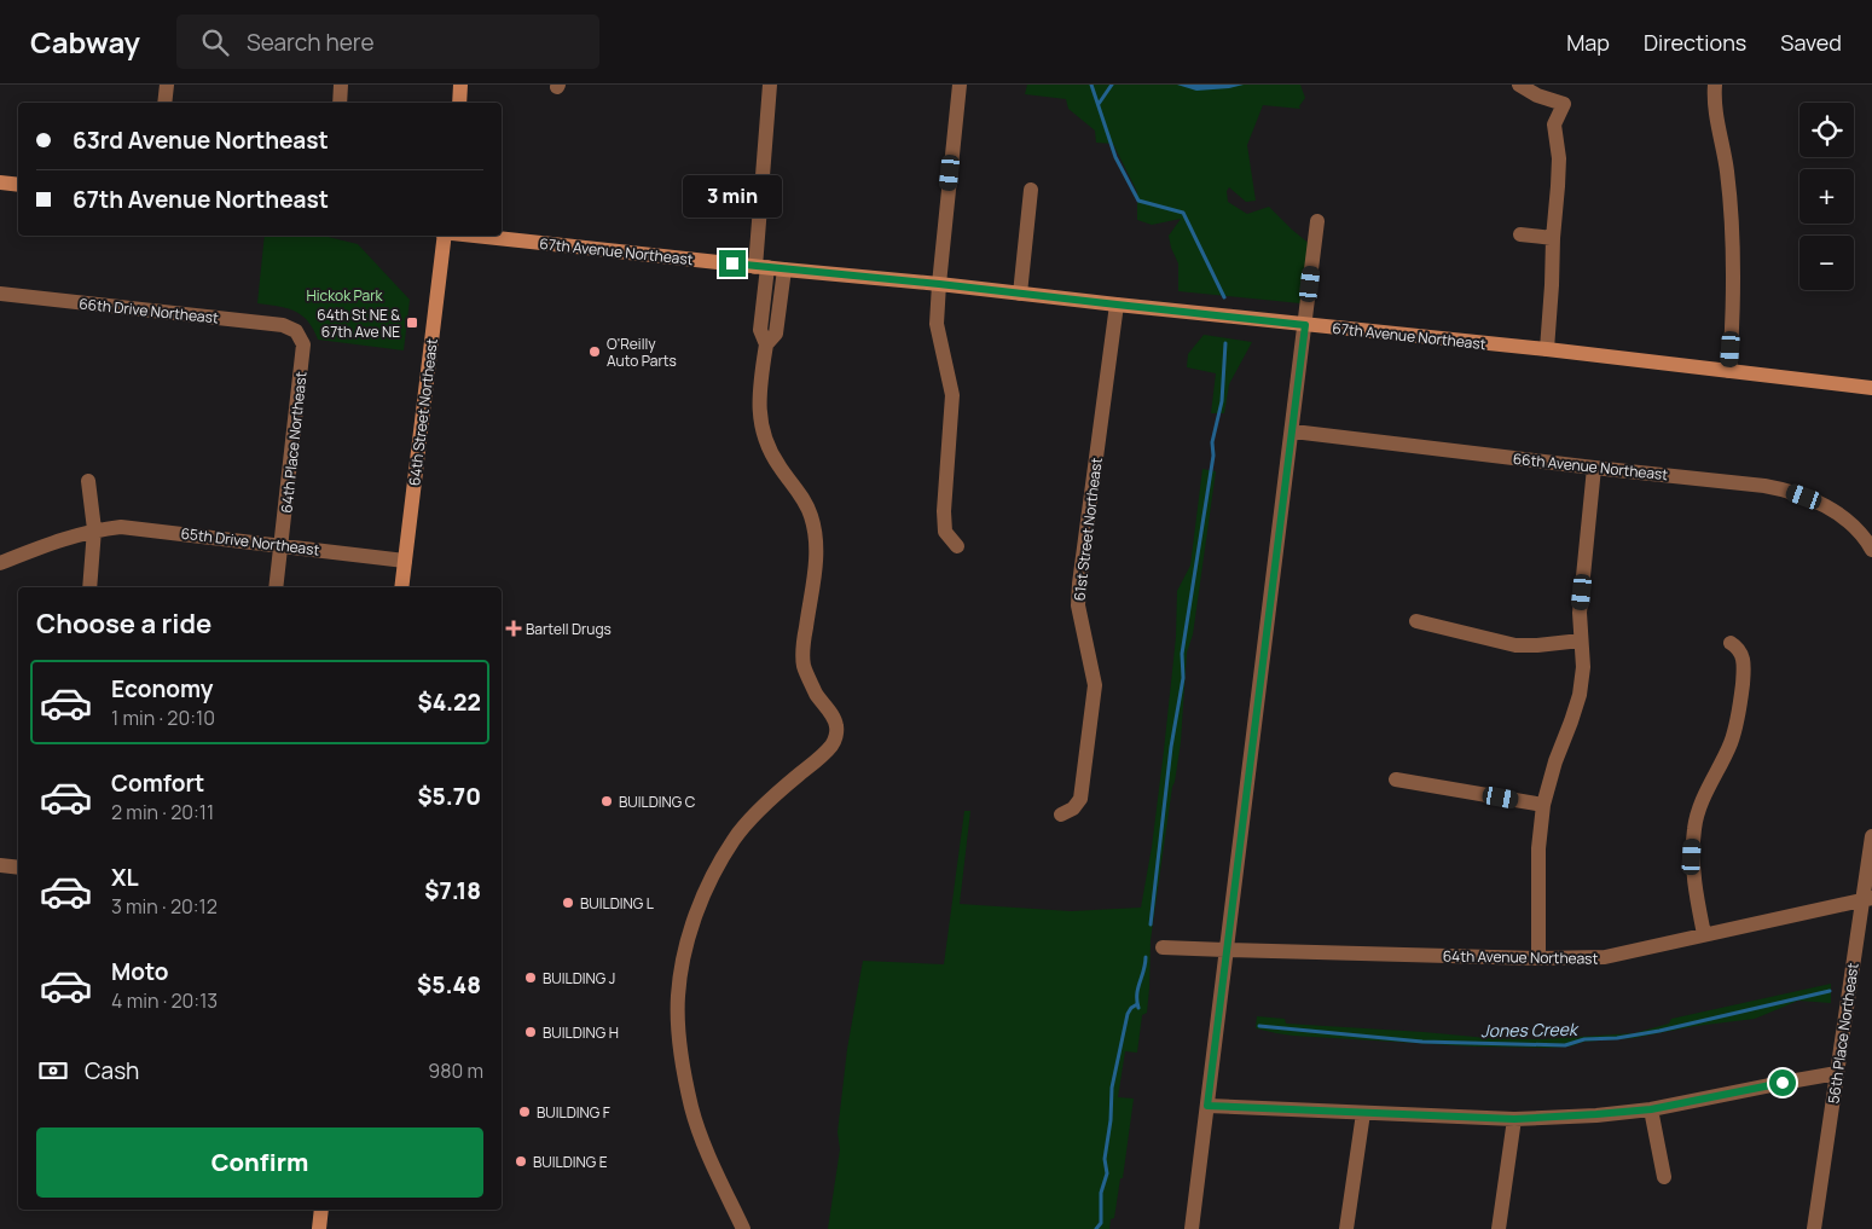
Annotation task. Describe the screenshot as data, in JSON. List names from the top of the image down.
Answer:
{
  "streets": {
    "street": [
      "67th Avenue Northeast",
      "66th Drive Northeast",
      "64th Street Northeast",
      "64th Place Northeast",
      "66th Avenue Northeast",
      "61st Street Northeast",
      "65th Drive Northeast",
      "64th Avenue Northeast",
      "56th Place Northeast"
    ]
  },
  "crossings": [
    ["67th Avenue Northeast", "61st Street Northeast"],
    ["66th Drive Northeast", "64th Place Northeast"],
    ["64th Street Northeast", "65th Drive Northeast"],
    ["64th Place Northeast", "65th Drive Northeast"],
    ["64th Avenue Northeast", "56th Place Northeast"]
  ],
  "water": ["Jones Creek"],
  "parks": ["Hickok Park"],
  "places": {
    "transit": ["64th St NE & 67th Ave NE"],
    "other": [
      "O'Reilly Auto Parts",
      "BUILDING C",
      "BUILDING L",
      "BUILDING J",
      "BUILDING H",
      "BUILDING F",
      "BUILDING E"
    ],
    "health": ["Bartell Drugs"]
  },
  "page": {
    "header": "Cabway",
    "search": "Search here",
    "nav": ["Map", "Directions", "Saved"],
    "map_buttons": ["+", "−"],
    "banner": ["63rd Avenue Northeast", "67th Avenue Northeast"],
    "bubble": "3 min",
    "heading": "Choose a ride",
    "list": [
      {
        "name": "Economy",
        "note": "1 min · 20:10",
        "value": "$4.22"
      },
      {
        "name": "Comfort",
        "note": "2 min · 20:11",
        "value": "$5.70"
      },
      {
        "name": "XL",
        "note": "3 min · 20:12",
        "value": "$7.18"
      },
      {
        "name": "Moto",
        "note": "4 min · 20:13",
        "value": "$5.48"
      }
    ],
    "pay": ["Cash", "980 m"],
    "buttons": "Confirm"
  }
}
